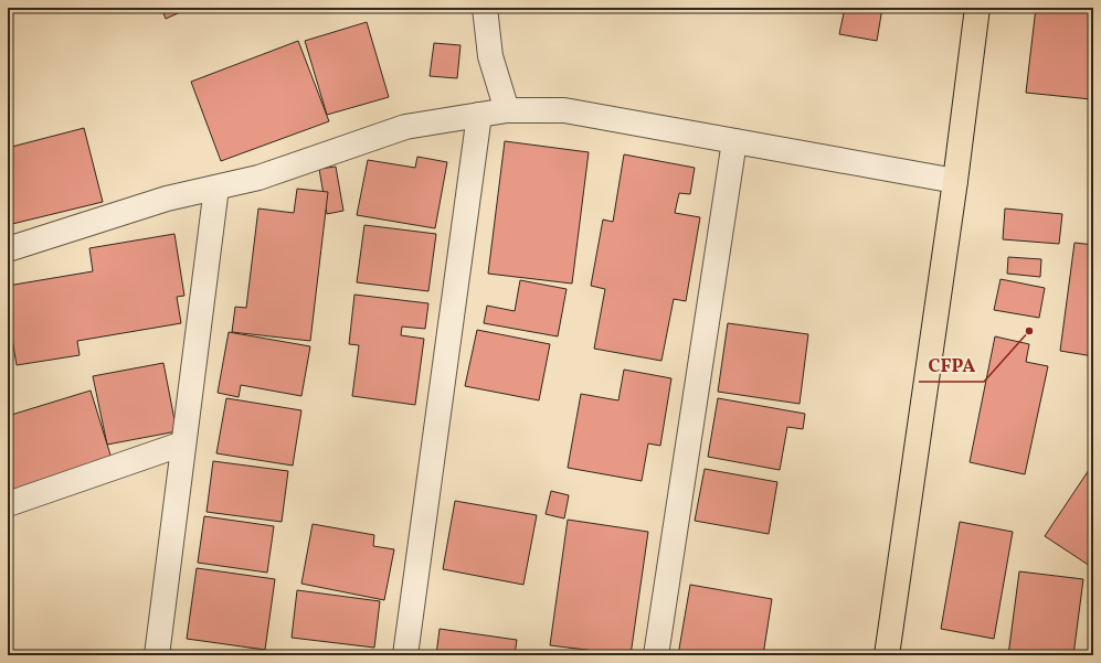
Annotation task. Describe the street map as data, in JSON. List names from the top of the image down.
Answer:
{
  "places": ["CFPA"]
}
